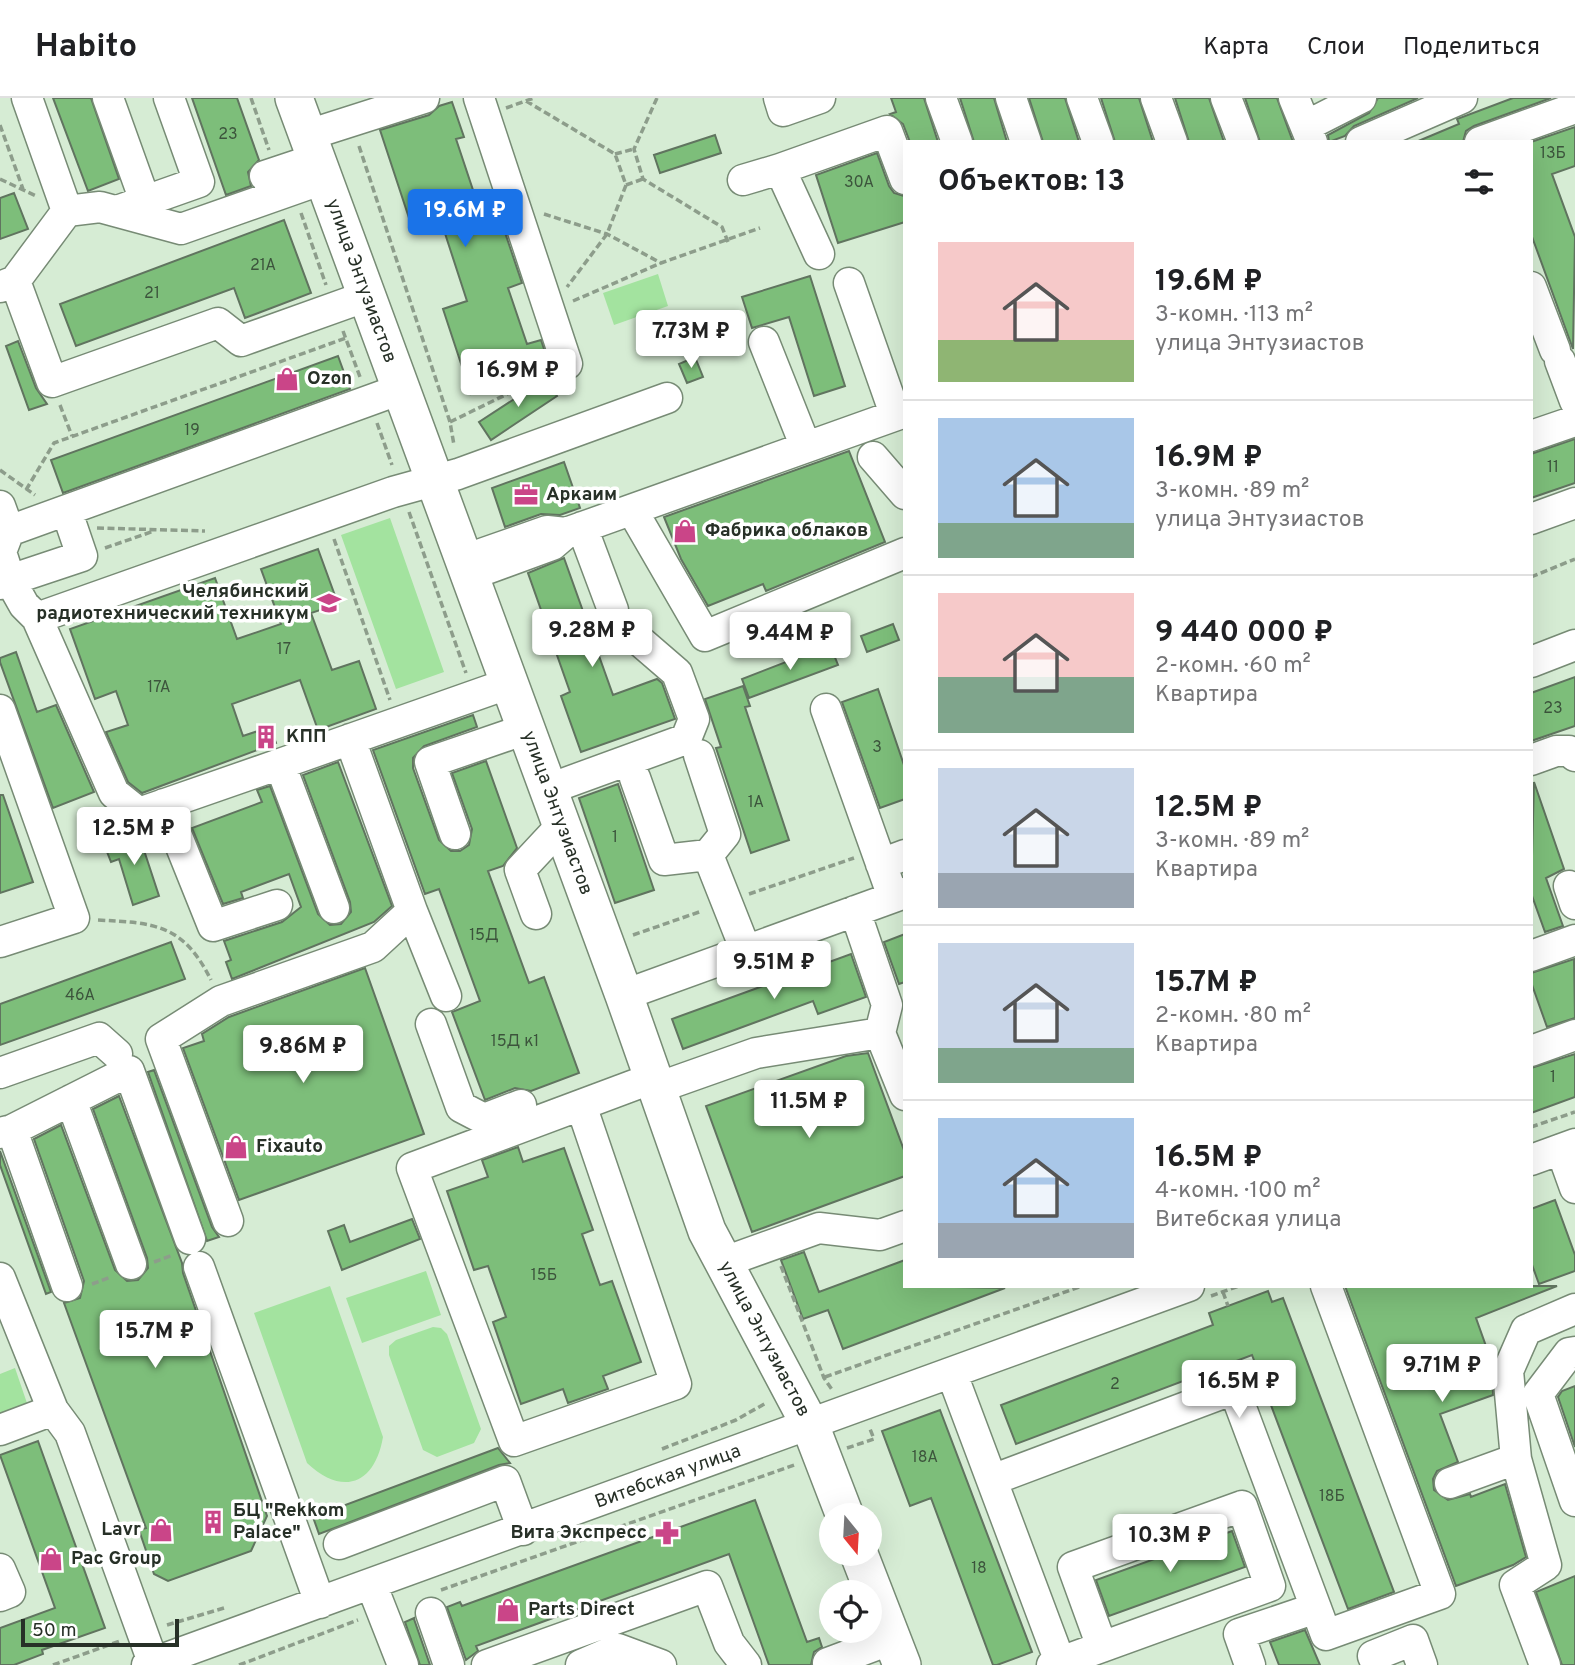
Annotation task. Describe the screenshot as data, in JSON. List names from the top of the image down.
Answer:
{
  "streets": {
    "main road": ["улица Энтузиастов"],
    "street": ["Витебская улица"]
  },
  "crossings": [
    ["улица Энтузиастов", "Витебская улица"]
  ],
  "places": {
    "shop": [
      "Ozon",
      "Фабрика облаков",
      "Fixauto",
      "Lavr",
      "Pac Group",
      "Parts Direct"
    ],
    "office": ["Аркаим"],
    "school or university": ["Челябинский радиотехнический техникум"],
    "building": ["КПП", "БЦ \"Rekkom Palace\""],
    "pharmacy": ["Вита Экспресс"]
  },
  "house_numbers": [
    "23",
    "13Б",
    "30А",
    "21А",
    "21",
    "19",
    "11",
    "17",
    "17А",
    "23",
    "3",
    "1А",
    "1",
    "15Д",
    "46А",
    "15Д к1",
    "1",
    "15Б",
    "2",
    "18А",
    "18Б",
    "18"
  ],
  "scale_bar": "50 m",
  "north": "bottom",
  "page": {
    "header": "Habito",
    "nav": ["Карта", "Слои", "Поделиться"],
    "heading": "Объектов: 13",
    "price": [
      "19.6M ₽",
      "7.73M ₽",
      "16.9M ₽",
      "9.28M ₽",
      "9.44M ₽",
      "12.5M ₽",
      "9.51M ₽",
      "9.86M ₽",
      "11.5M ₽",
      "15.7M ₽",
      "9.71M ₽",
      "16.5M ₽",
      "10.3M ₽"
    ],
    "list": [
      {
        "name": "19.6M ₽",
        "note": "3-комн. · 113 m² · улица Энтузиастов"
      },
      {
        "name": "16.9M ₽",
        "note": "3-комн. · 89 m² · улица Энтузиастов"
      },
      {
        "name": "9 440 000 ₽",
        "note": "2-комн. · 60 m² · Квартира"
      },
      {
        "name": "12.5M ₽",
        "note": "3-комн. · 89 m² · Квартира"
      },
      {
        "name": "15.7M ₽",
        "note": "2-комн. · 80 m² · Квартира"
      },
      {
        "name": "16.5M ₽",
        "note": "4-комн. · 100 m² · Витебская улица"
      }
    ],
    "scale": "50 m"
  }
}
